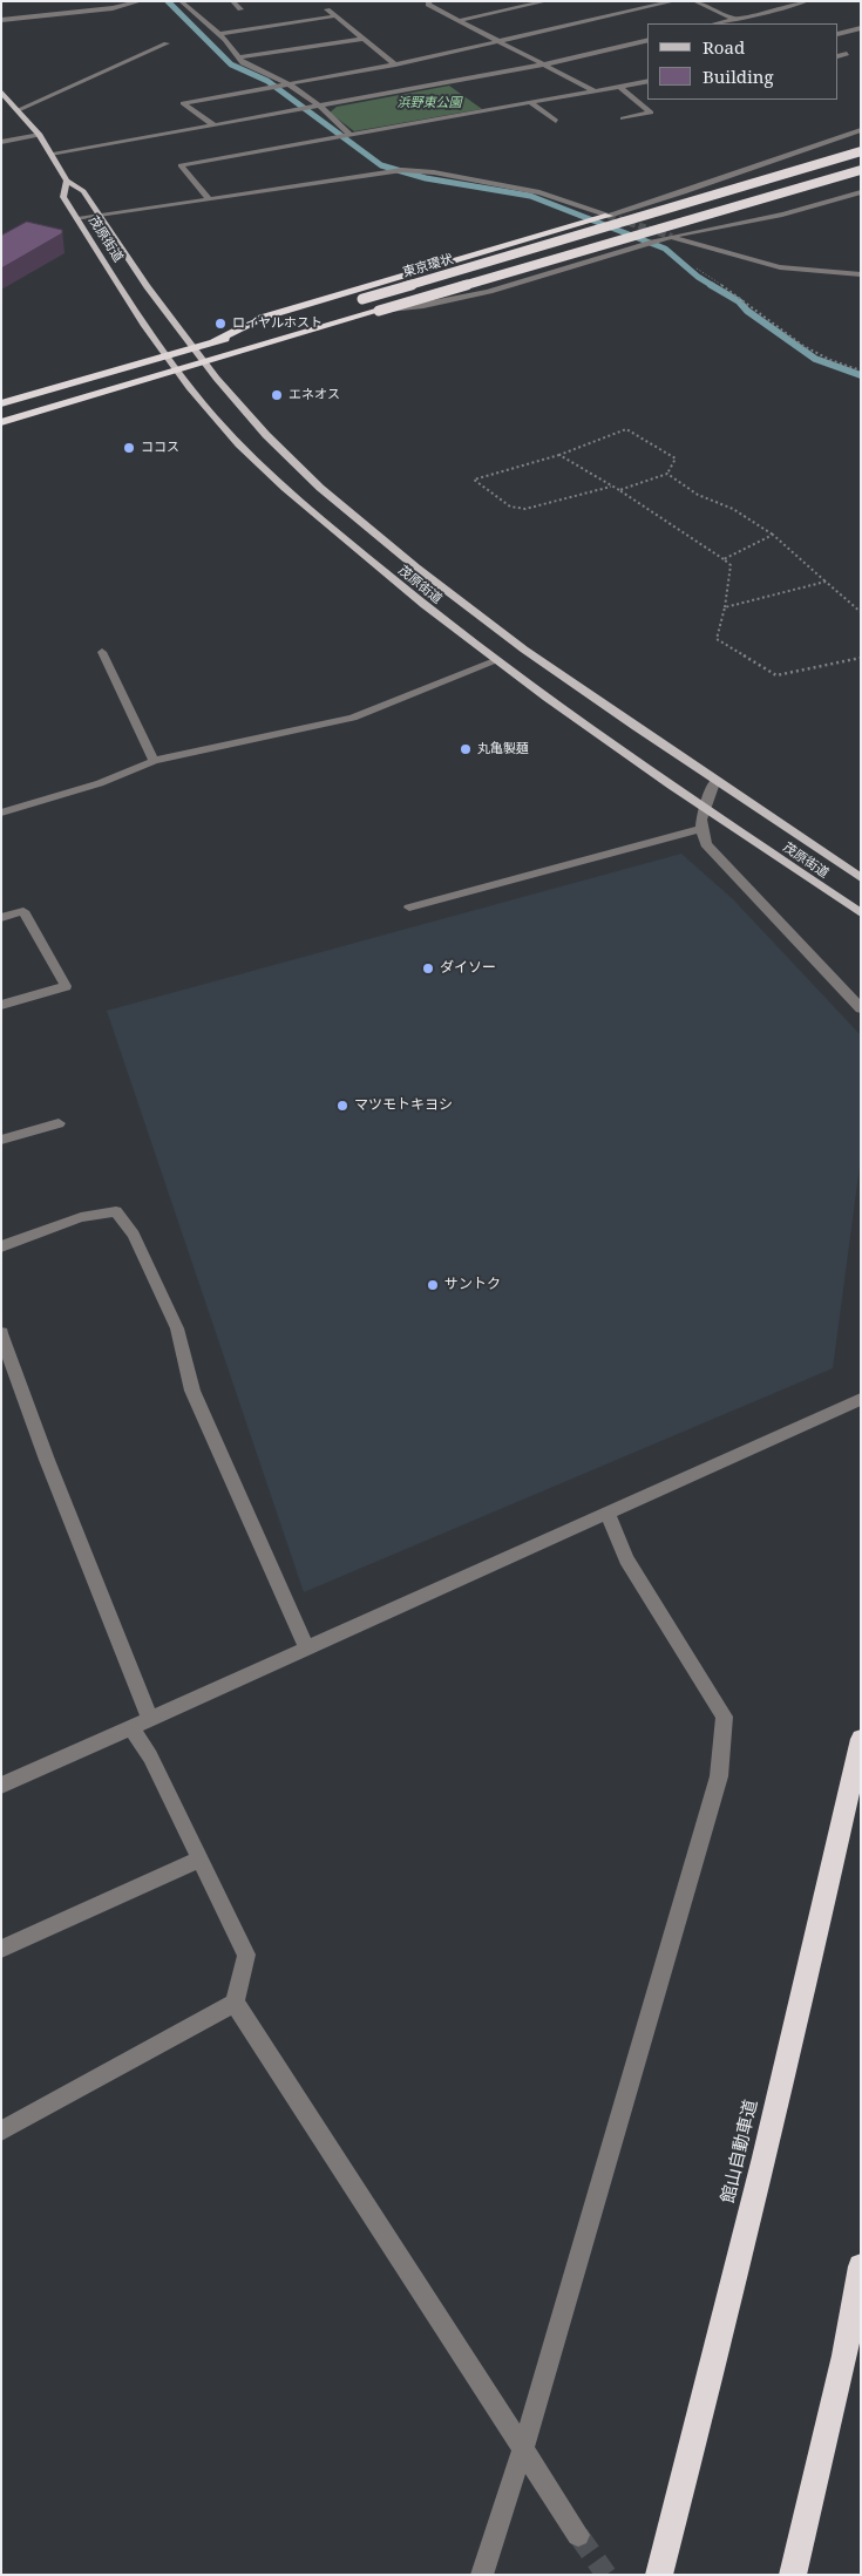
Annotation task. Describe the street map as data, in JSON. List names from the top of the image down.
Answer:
{
  "streets": {
    "highway": ["東京環状", "館山自動車道"],
    "main road": ["茂原街道"]
  },
  "crossings": [
    ["茂原街道", "東京環状"]
  ],
  "parks": ["浜野東公園"],
  "places": [
    "ロイヤルホスト",
    "エネオス",
    "ココス",
    "丸亀製麺",
    "ダイソー",
    "マツモトキヨシ",
    "サントク"
  ],
  "legend": ["Road", "Building"]
}
